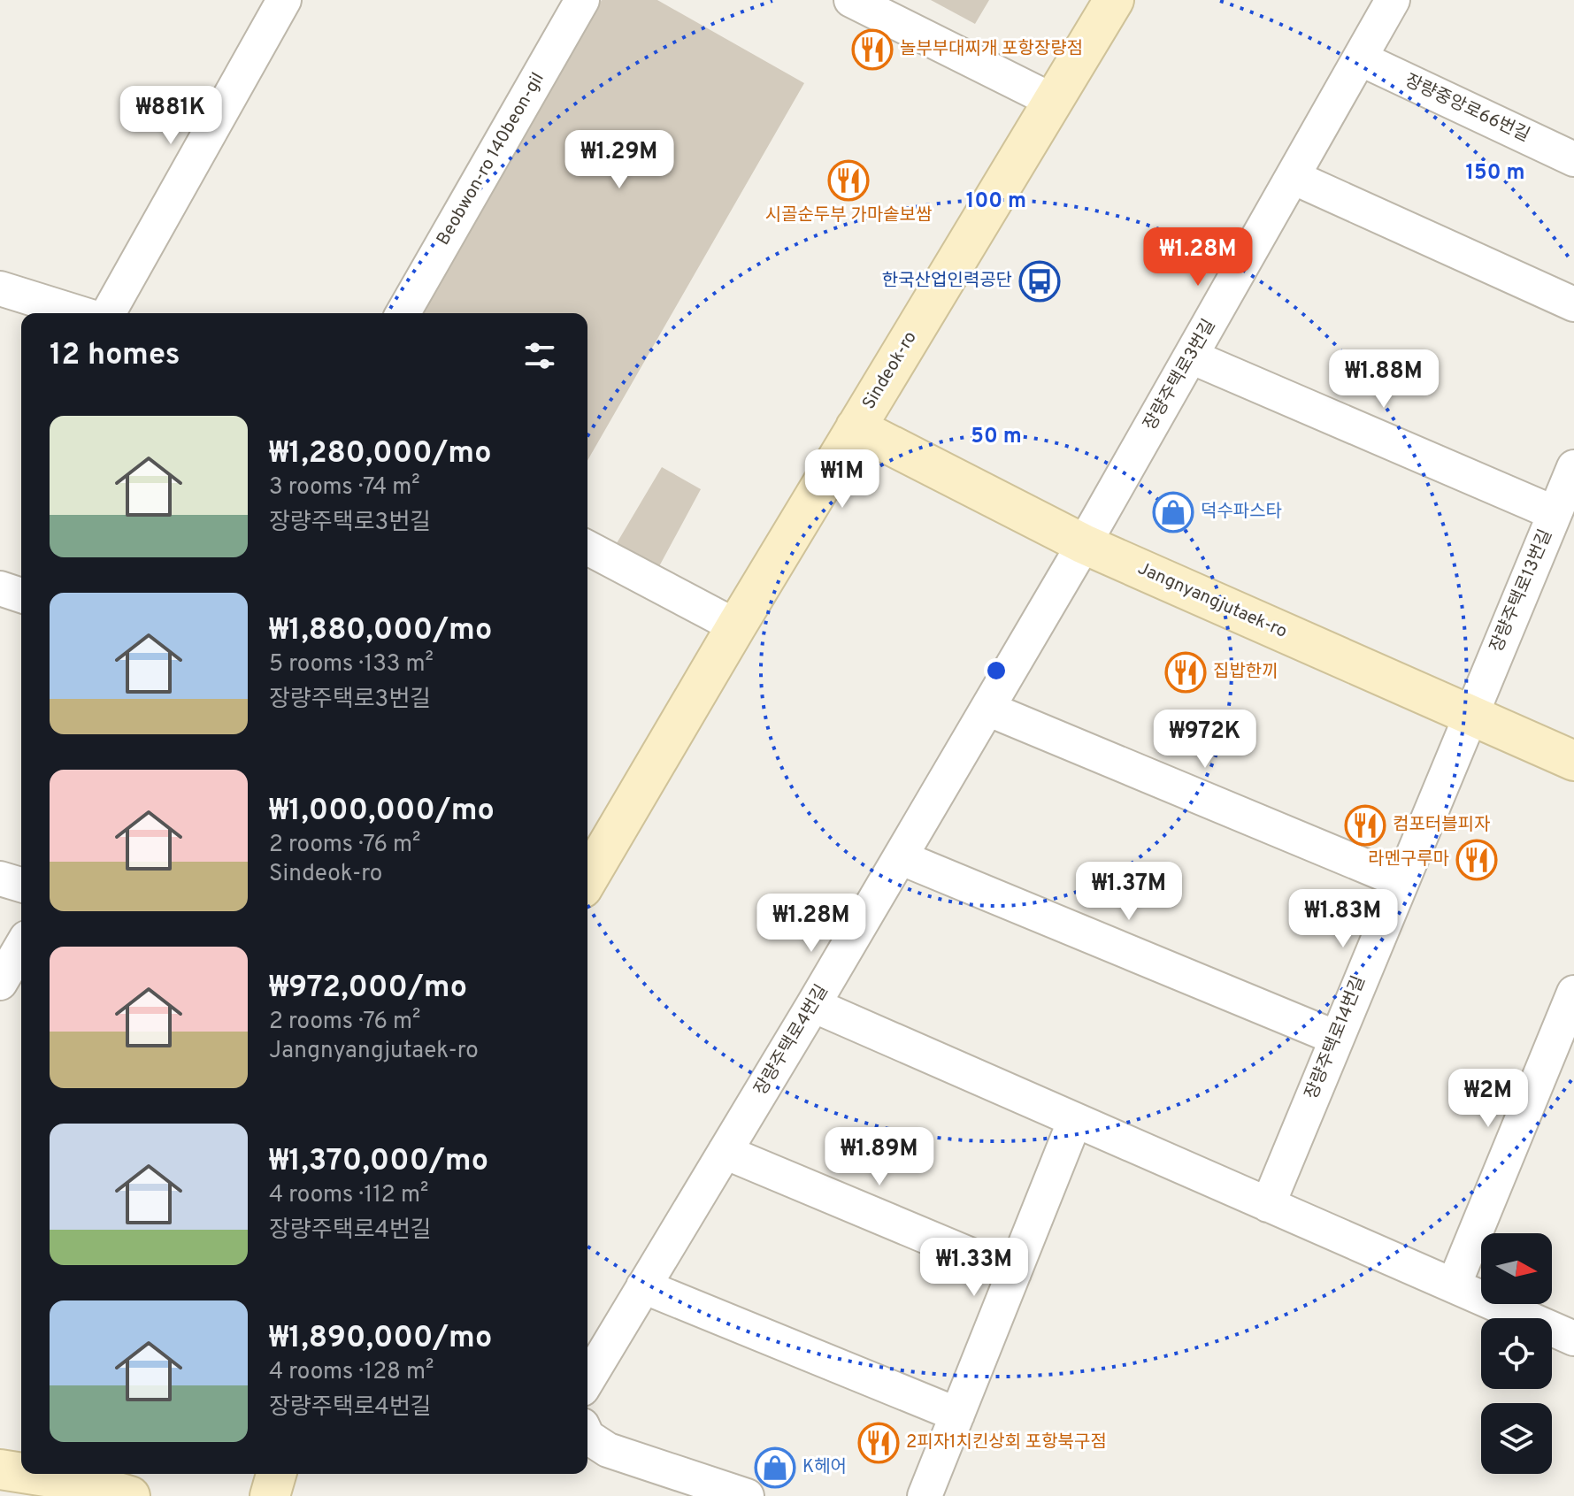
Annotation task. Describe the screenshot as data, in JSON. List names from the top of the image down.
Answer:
{
  "streets": {
    "street": [
      "장량중앙로66번길",
      "Beobwon-ro 140beon-gil",
      "Sindeok-ro",
      "장량주택로3번길",
      "장량주택로13번길",
      "Jangnyangjutaek-ro",
      "장량주택로14번길",
      "장량주택로4번길"
    ]
  },
  "crossings": [
    ["장량중앙로66번길", "장량주택로3번길"],
    ["Sindeok-ro", "Jangnyangjutaek-ro"],
    ["장량주택로3번길", "Jangnyangjutaek-ro"],
    ["장량주택로3번길", "장량주택로4번길"],
    ["장량주택로13번길", "Jangnyangjutaek-ro"],
    ["장량주택로13번길", "장량주택로14번길"],
    ["Jangnyangjutaek-ro", "장량주택로14번길"],
    ["Jangnyangjutaek-ro", "장량주택로4번길"]
  ],
  "places": {
    "restaurant": [
      "놀부부대찌개 포항장량점",
      "시골순두부 가마솥보쌈",
      "집밥한끼",
      "컴포터블피자",
      "라멘구루마",
      "2피자1치킨상회 포항북구점"
    ],
    "bus stop": ["한국산업인력공단"],
    "shop": ["덕수파스타", "K헤어"]
  },
  "north": "right",
  "page": {
    "price": [
      "₩881K",
      "₩1.29M",
      "₩1.28M",
      "₩1.88M",
      "₩1M",
      "₩972K",
      "₩1.37M",
      "₩1.83M",
      "₩1.28M",
      "₩2M",
      "₩1.89M",
      "₩1.33M"
    ],
    "heading": "12 homes",
    "list": [
      {
        "name": "₩1,280,000/mo",
        "note": "3 rooms · 74 m² · 장량주택로3번길"
      },
      {
        "name": "₩1,880,000/mo",
        "note": "5 rooms · 133 m² · 장량주택로3번길"
      },
      {
        "name": "₩1,000,000/mo",
        "note": "2 rooms · 76 m² · Sindeok-ro"
      },
      {
        "name": "₩972,000/mo",
        "note": "2 rooms · 76 m² · Jangnyangjutaek-ro"
      },
      {
        "name": "₩1,370,000/mo",
        "note": "4 rooms · 112 m² · 장량주택로4번길"
      },
      {
        "name": "₩1,890,000/mo",
        "note": "4 rooms · 128 m² · 장량주택로4번길"
      }
    ]
  },
  "rings": ["150 m", "100 m", "50 m"]
}
